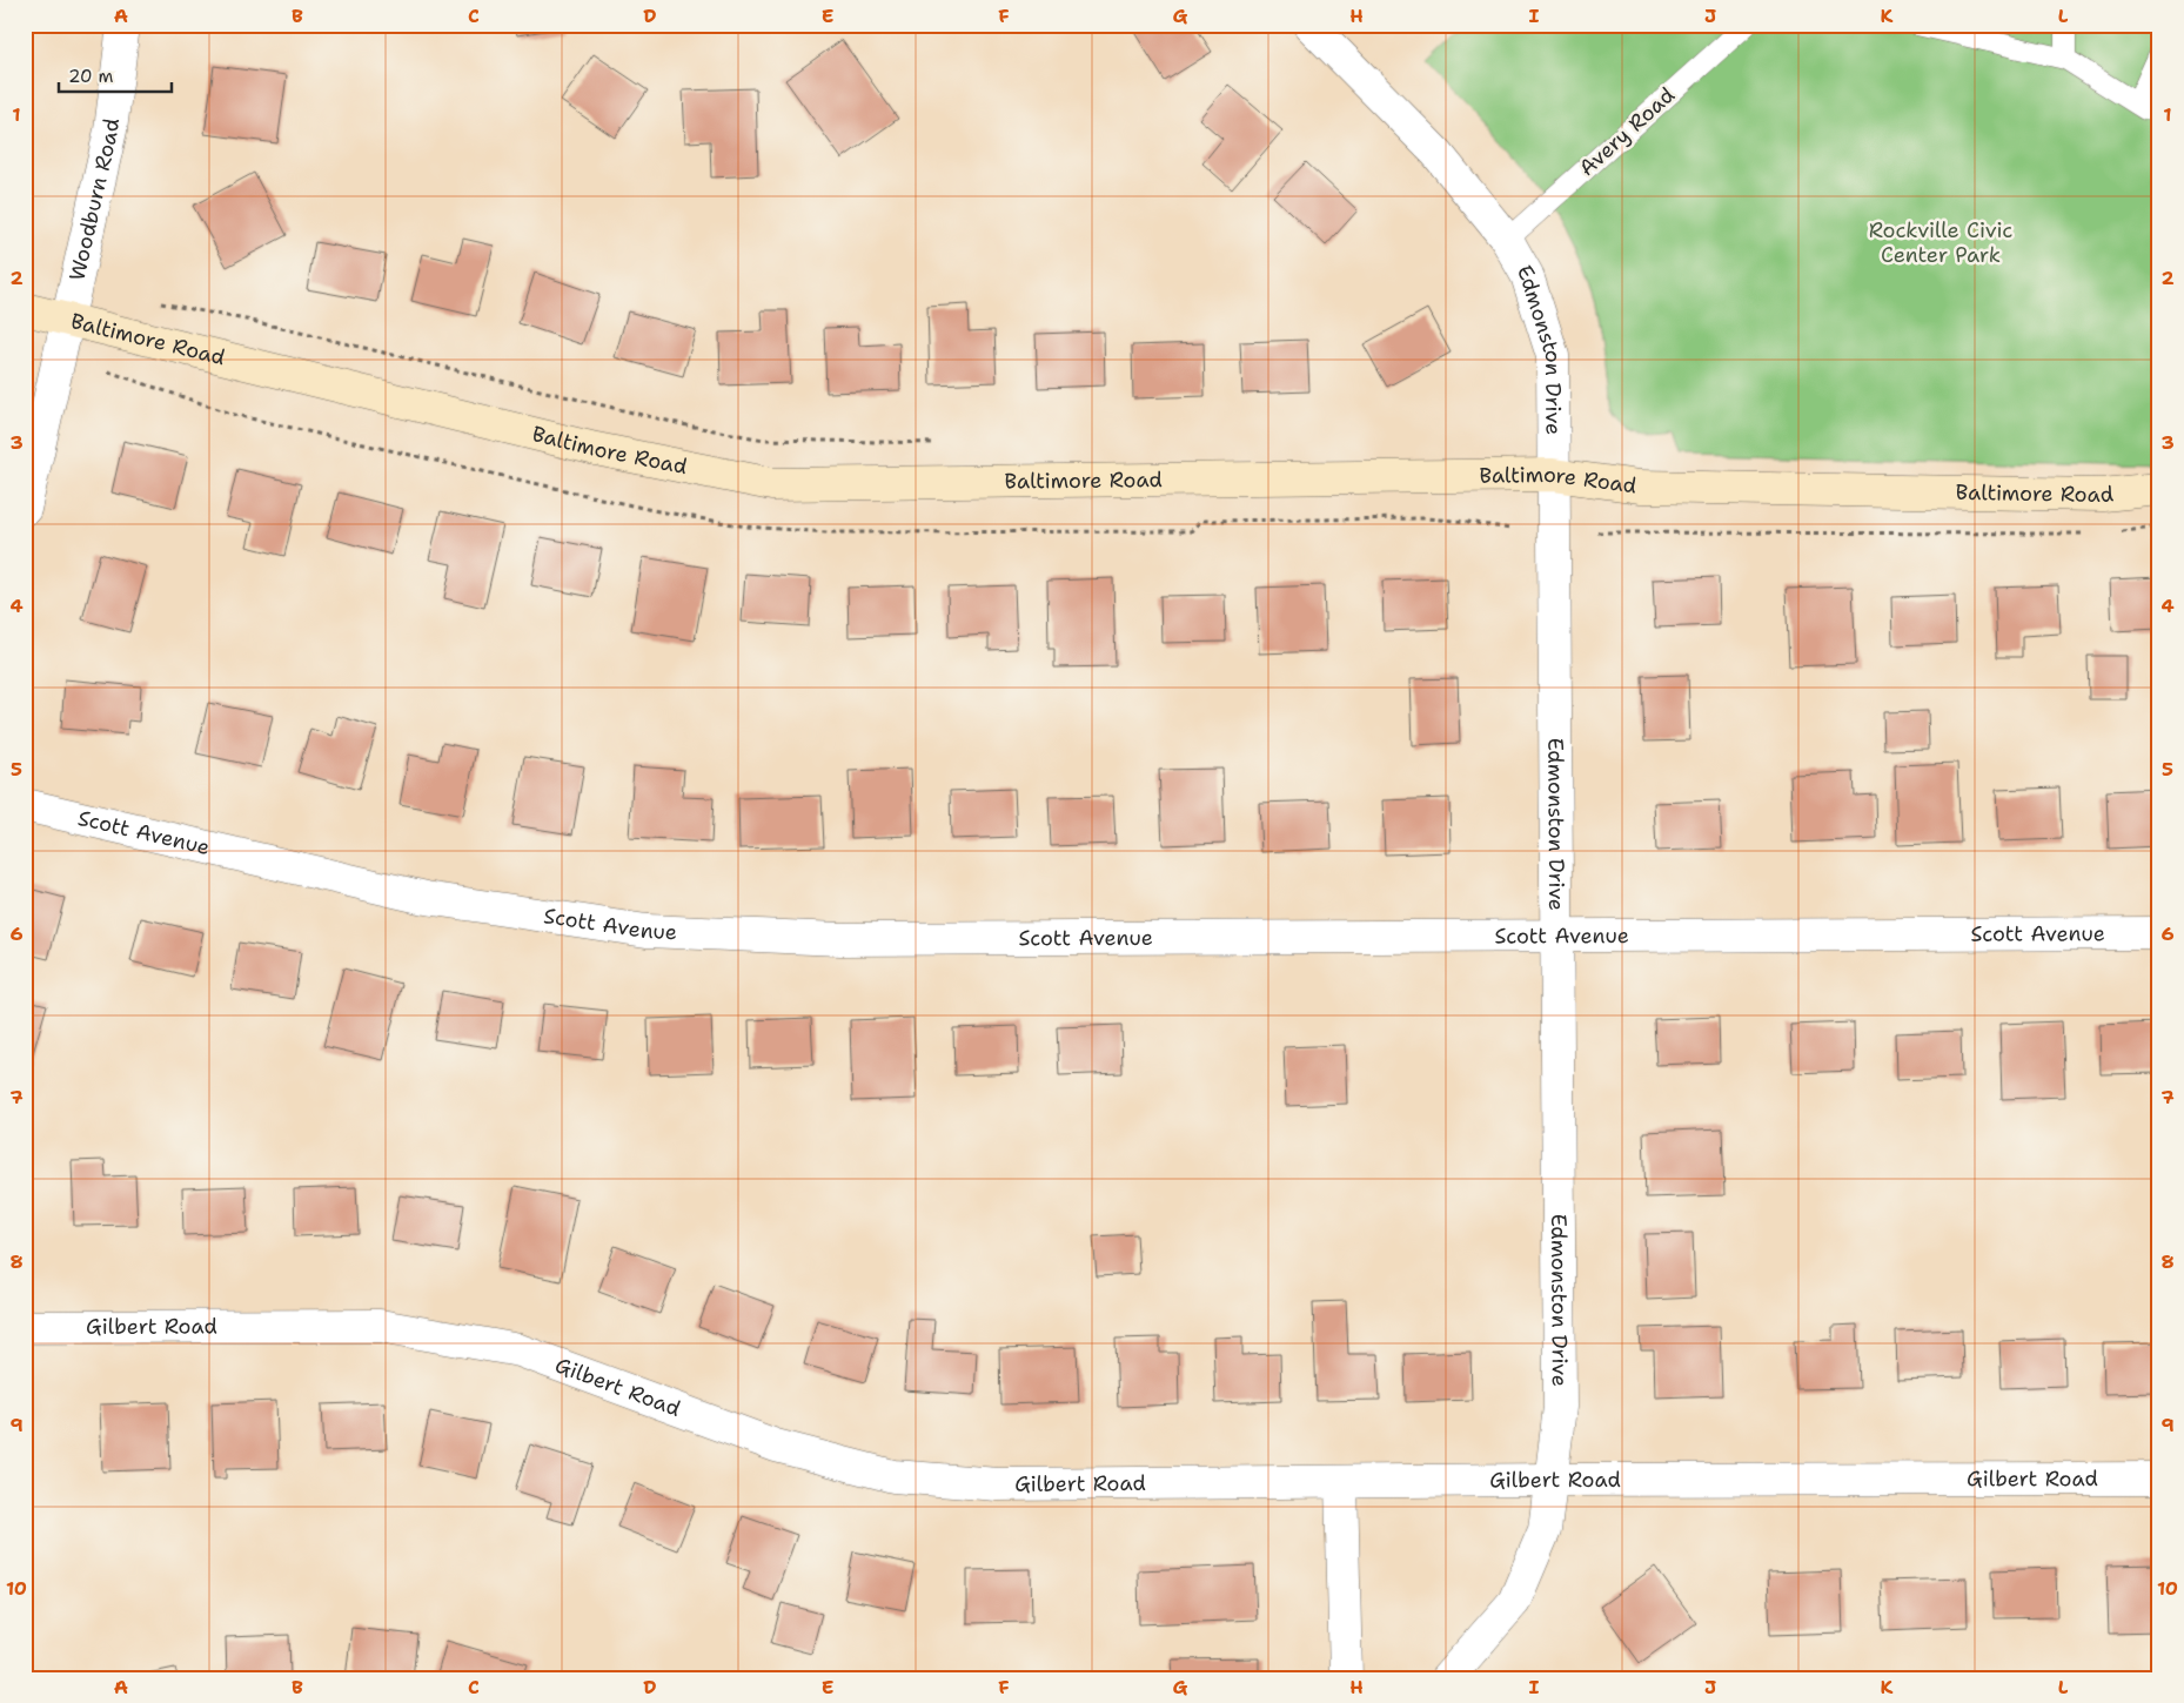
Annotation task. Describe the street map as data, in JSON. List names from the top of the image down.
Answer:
{
  "streets": {
    "street": [
      "Woodburn Road",
      "Baltimore Road",
      "Edmonston Drive",
      "Scott Avenue",
      "Gilbert Road"
    ],
    "lane": ["Avery Road"]
  },
  "crossings": [
    ["Avery Road", "Edmonston Drive"],
    ["Woodburn Road", "Baltimore Road"],
    ["Baltimore Road", "Edmonston Drive"],
    ["Edmonston Drive", "Scott Avenue"],
    ["Edmonston Drive", "Gilbert Road"]
  ],
  "parks": ["Rockville Civic Center Park"],
  "scale_bar": "20 m",
  "grid": {
    "columns": [
      "A",
      "B",
      "C",
      "D",
      "E",
      "F",
      "G",
      "H",
      "I",
      "J",
      "K",
      "L"
    ],
    "rows": [
      "1",
      "2",
      "3",
      "4",
      "5",
      "6",
      "7",
      "8",
      "9",
      "10"
    ]
  }
}
